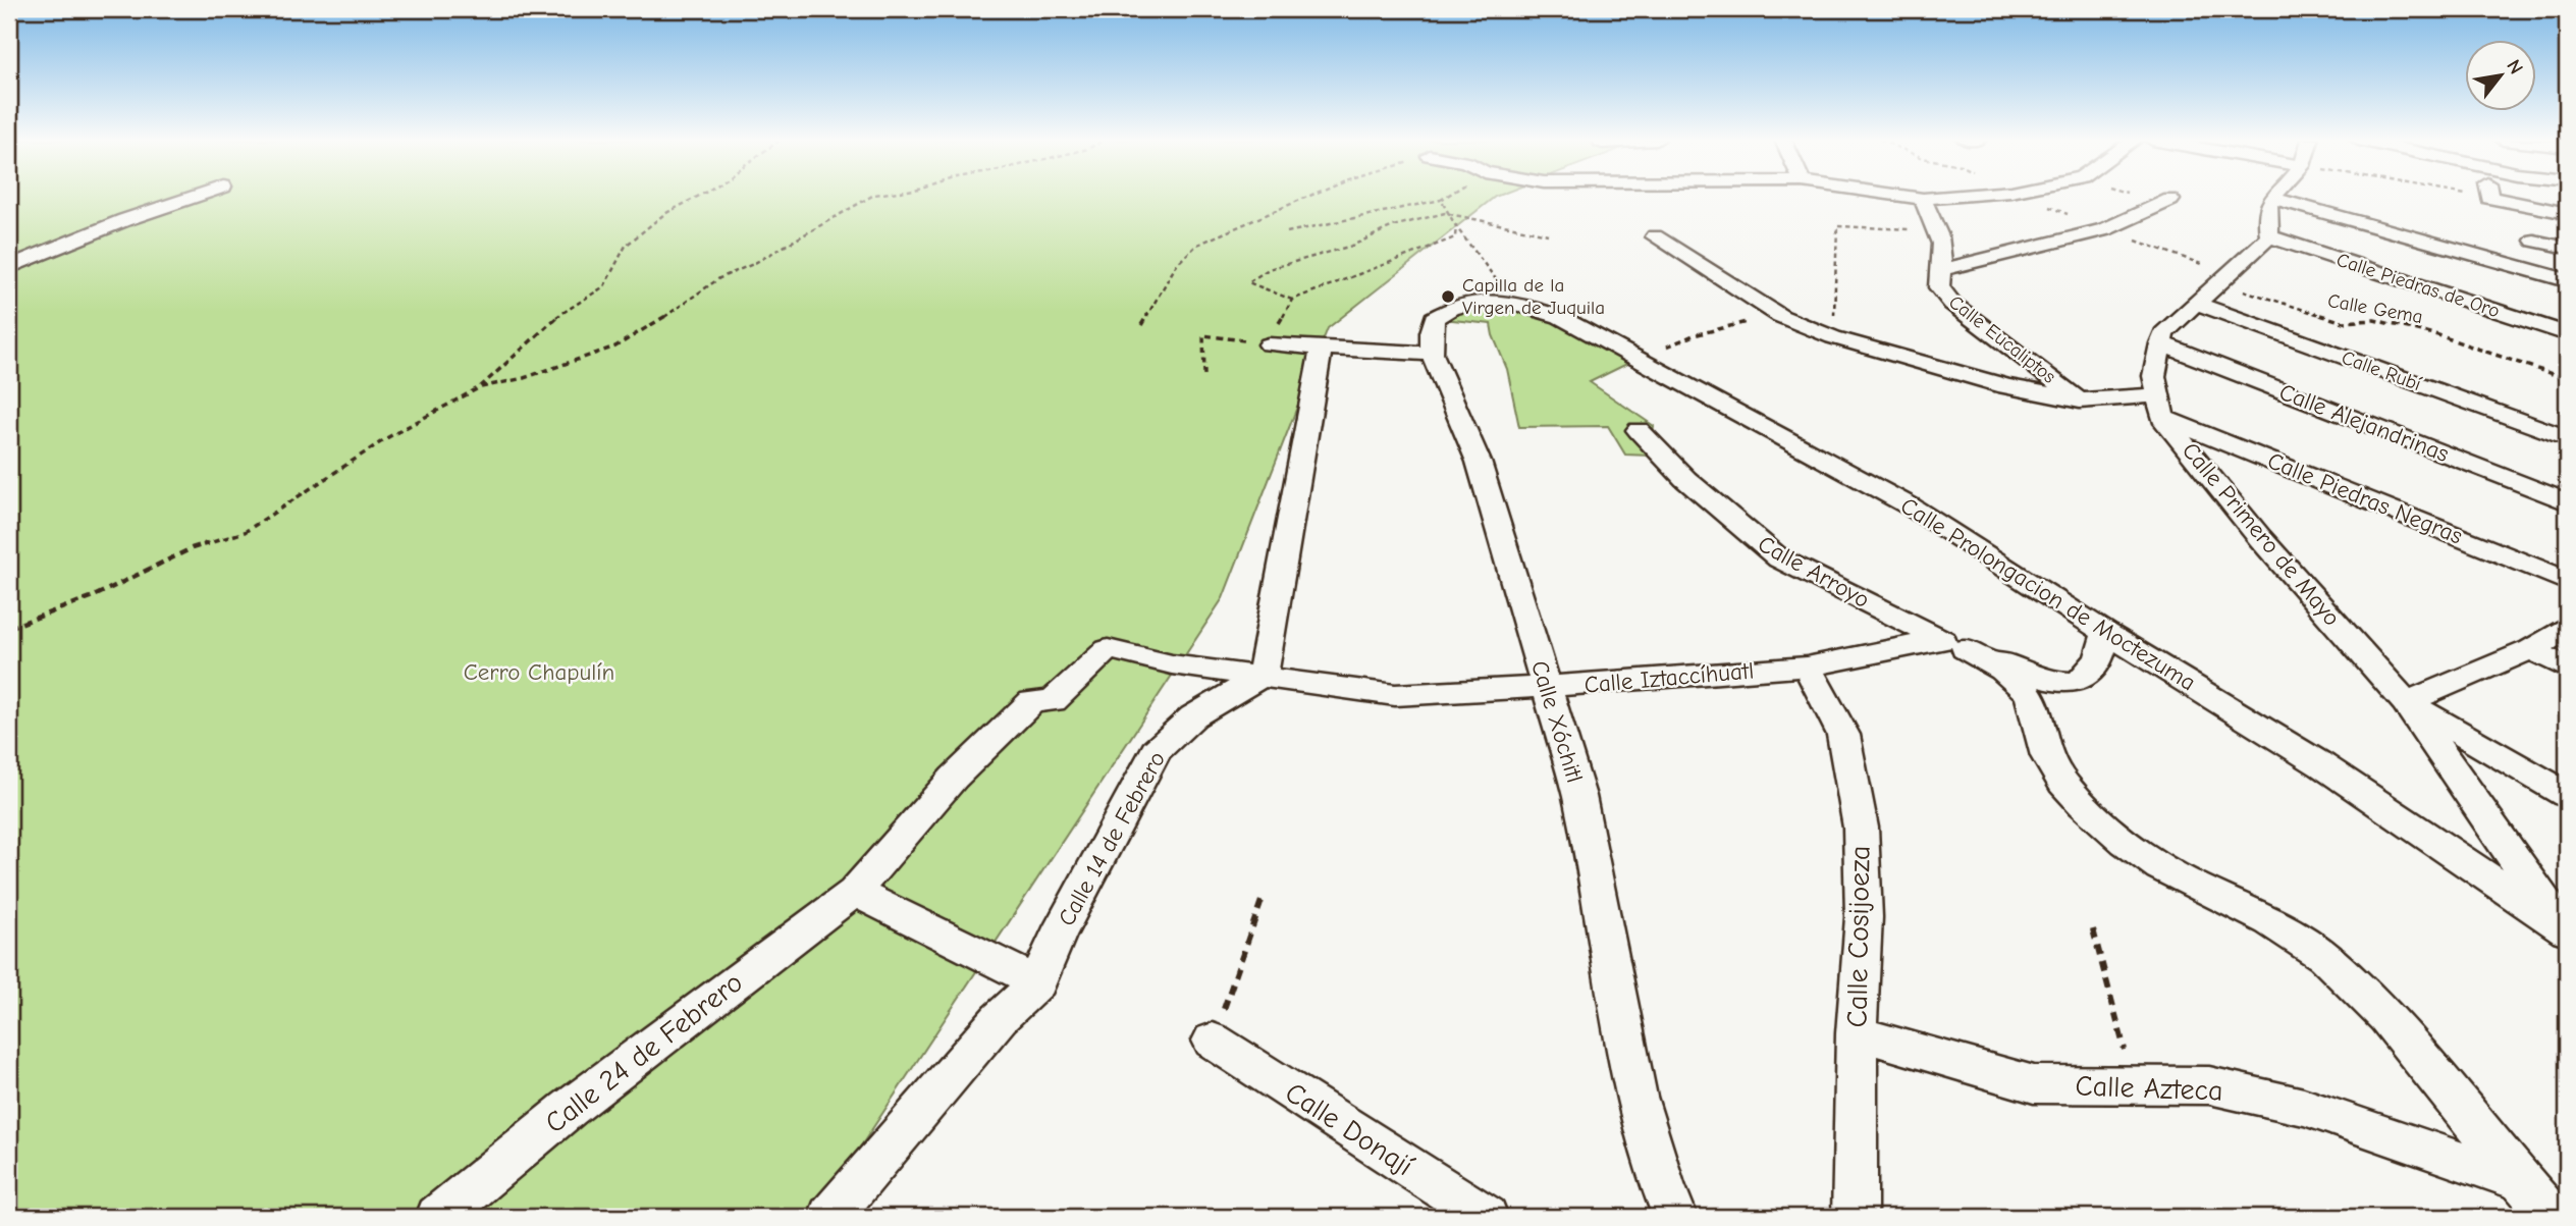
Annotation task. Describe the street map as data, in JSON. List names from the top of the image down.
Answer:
{
  "streets": {
    "street": [
      "Calle Piedras de Oro",
      "Calle Eucaliptos",
      "Calle Rubí",
      "Calle Alejandrinas",
      "Calle Piedras Negras",
      "Calle Primero de Mayo",
      "Calle Arroyo",
      "Calle Prolongacion de Moctezuma",
      "Calle Iztaccíhuatl",
      "Calle Xóchitl",
      "Calle 14 de Febrero",
      "Calle Cosijoeza",
      "Calle 24 de Febrero",
      "Calle Azteca",
      "Calle Donají"
    ],
    "path": ["Calle Gema"]
  },
  "crossings": [
    ["Calle Piedras Negras", "Calle Primero de Mayo"],
    ["Calle Primero de Mayo", "Calle Prolongacion de Moctezuma"],
    ["Calle Arroyo", "Calle Iztaccíhuatl"],
    ["Calle Prolongacion de Moctezuma", "Calle Xóchitl"],
    ["Calle Iztaccíhuatl", "Calle Xóchitl"],
    ["Calle Iztaccíhuatl", "Calle 14 de Febrero"],
    ["Calle Iztaccíhuatl", "Calle Cosijoeza"],
    ["Calle Iztaccíhuatl", "Calle 24 de Febrero"],
    ["Calle Cosijoeza", "Calle Azteca"]
  ],
  "parks": ["Cerro Chapulín"],
  "places": ["Capilla de la Virgen de Juquila"],
  "north": "top right"
}
